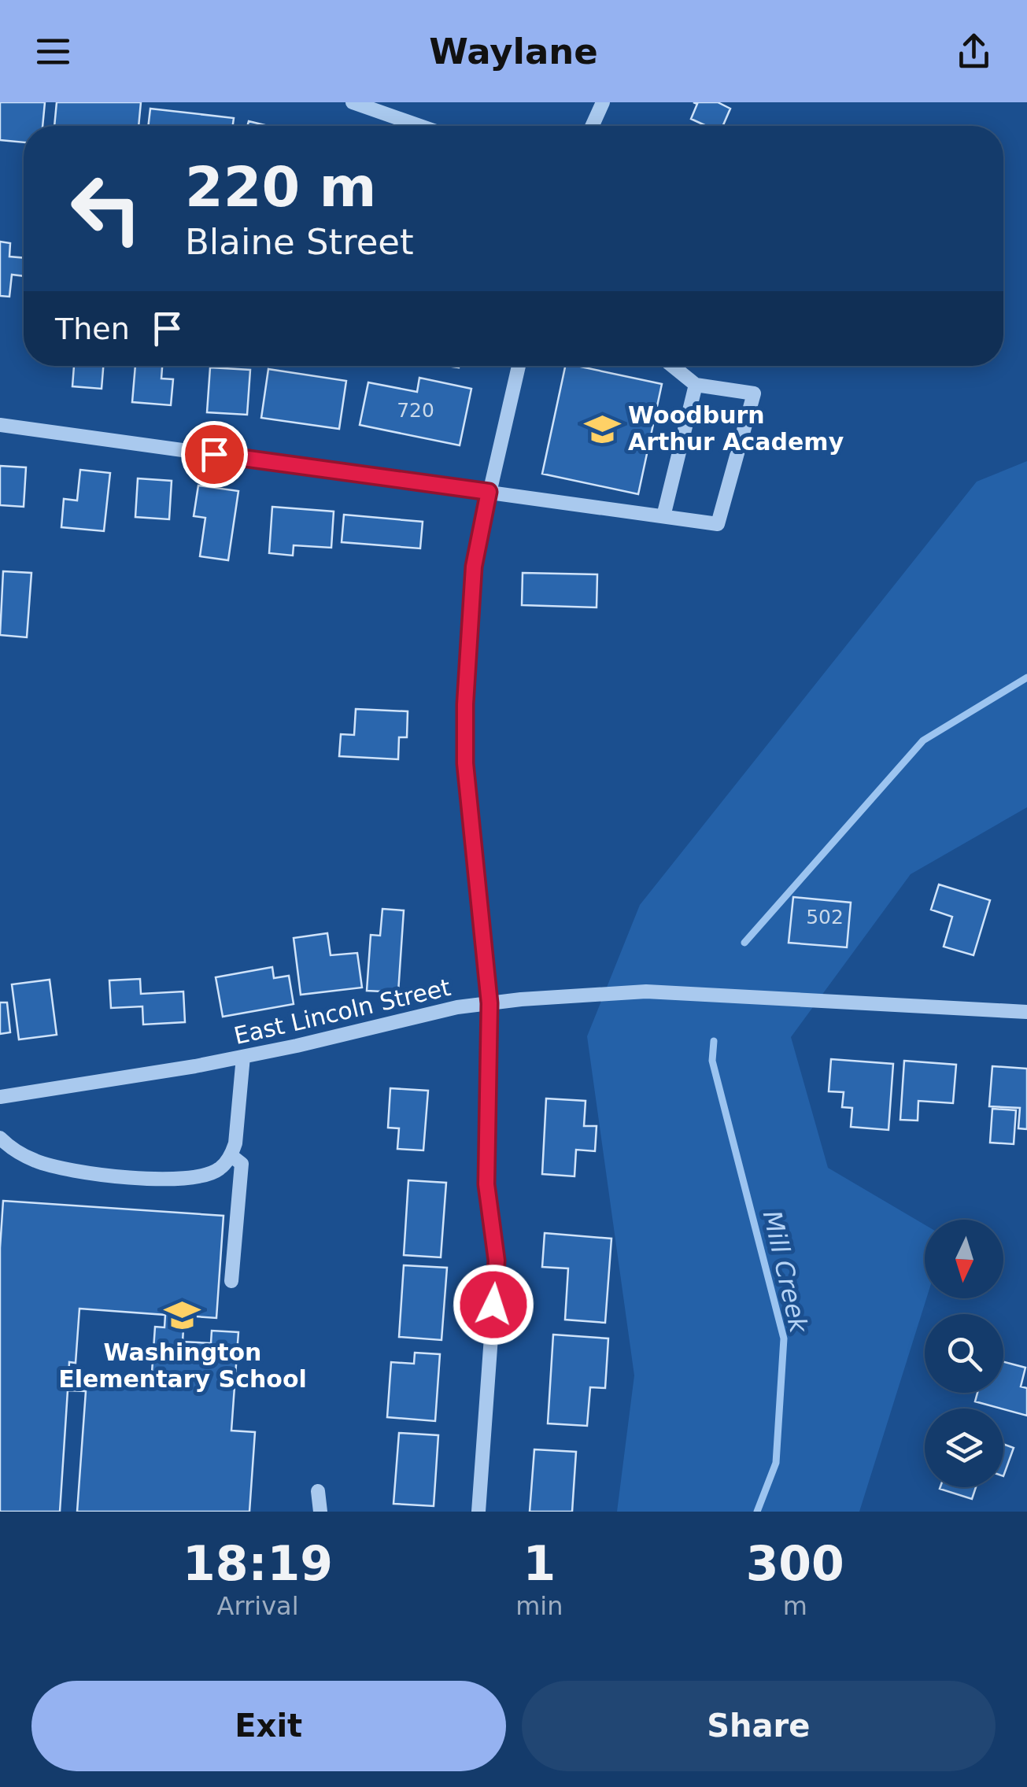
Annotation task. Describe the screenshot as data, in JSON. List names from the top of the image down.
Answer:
{
  "streets": {
    "street": ["East Lincoln Street"]
  },
  "water": ["Mill Creek"],
  "places": {
    "school or university": ["Woodburn Arthur Academy", "Washington Elementary School"]
  },
  "house_numbers": ["720", "502"],
  "north": "bottom",
  "page": {
    "header": "Waylane",
    "turn": ["220 m", "Blaine Street"],
    "then": "Then",
    "eta": [
      "18:19",
      "Arrival",
      "1",
      "min",
      "300",
      "m"
    ],
    "buttons": ["Exit", "Share"]
  }
}
